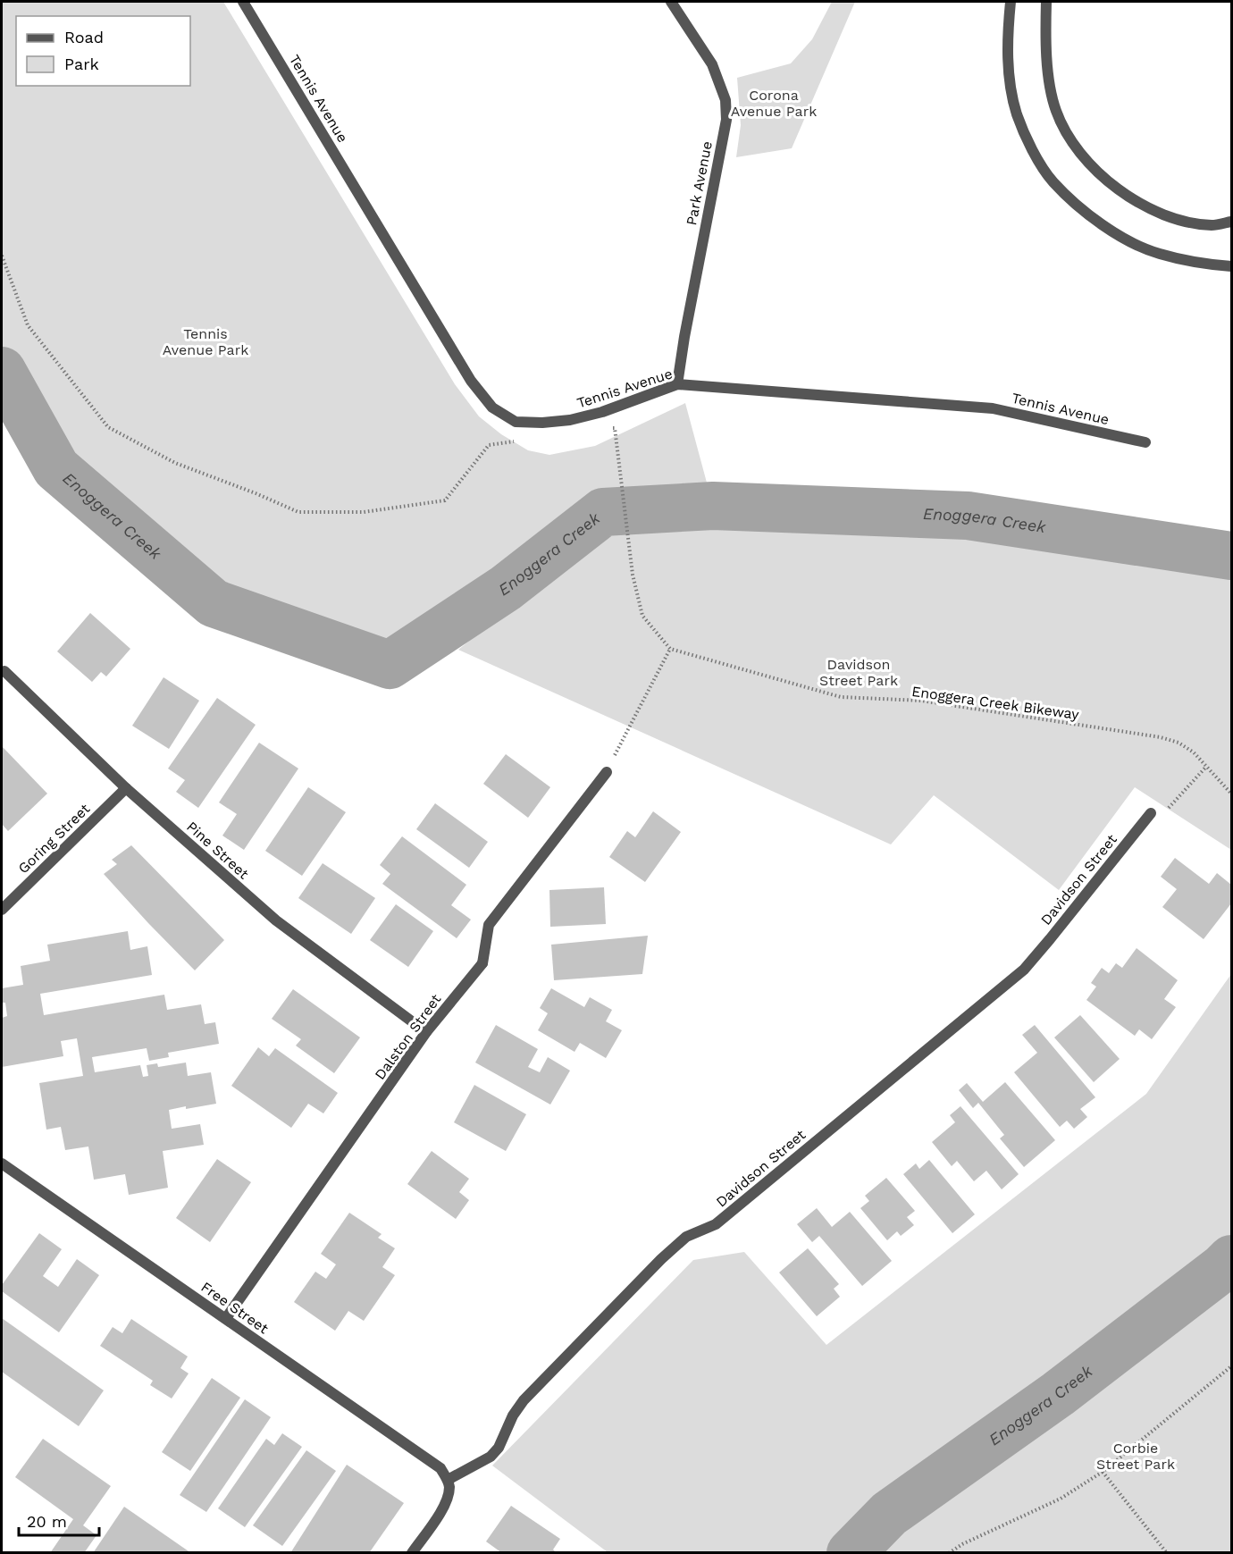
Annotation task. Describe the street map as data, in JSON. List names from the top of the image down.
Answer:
{
  "streets": {
    "street": [
      "Tennis Avenue",
      "Park Avenue",
      "Goring Street",
      "Pine Street",
      "Davidson Street",
      "Dalston Street",
      "Free Street"
    ],
    "path": ["Enoggera Creek Bikeway"]
  },
  "crossings": [
    ["Tennis Avenue", "Park Avenue"],
    ["Goring Street", "Pine Street"],
    ["Pine Street", "Dalston Street"],
    ["Davidson Street", "Free Street"],
    ["Dalston Street", "Free Street"]
  ],
  "water": ["Enoggera Creek"],
  "parks": [
    "Corona Avenue Park",
    "Tennis Avenue Park",
    "Davidson Street Park",
    "Corbie Street Park"
  ],
  "legend": ["Road", "Park"],
  "scale_bar": "20 m"
}
